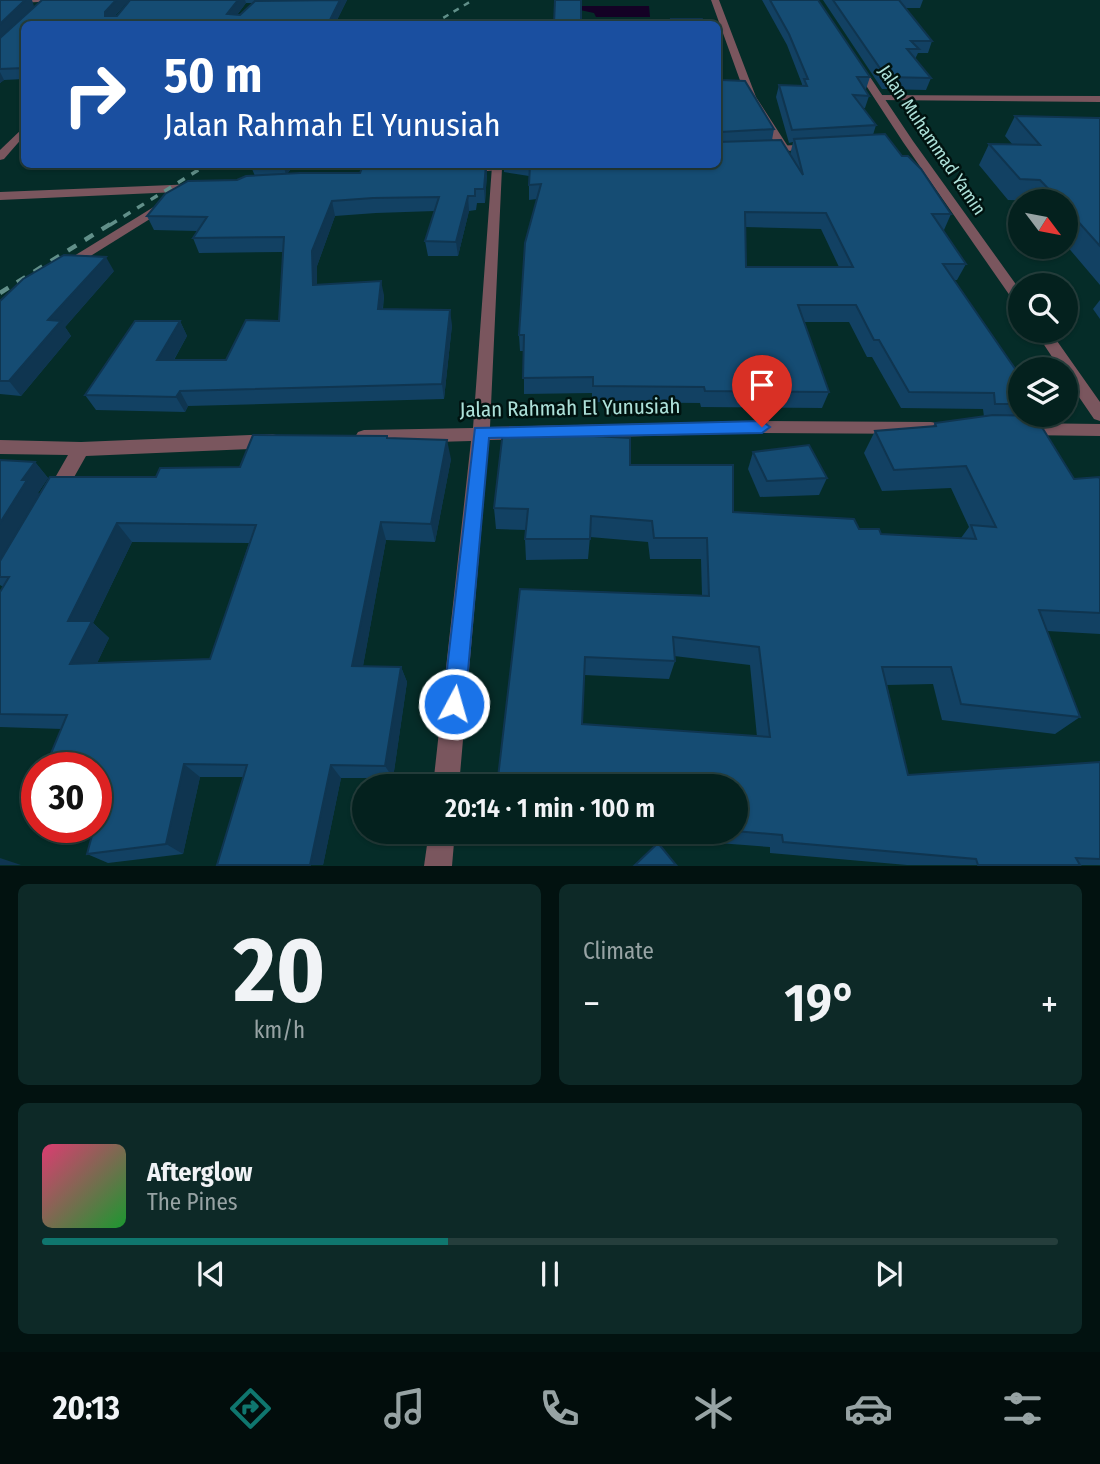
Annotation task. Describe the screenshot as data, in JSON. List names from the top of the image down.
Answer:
{
  "streets": {
    "street": ["Jalan Muhammad Yamin", "Jalan Rahmah El Yunusiah"]
  },
  "north": "bottom right",
  "page": {
    "turn": ["50 m", "Jalan Rahmah El Yunusiah"],
    "limit": "30",
    "trip": "20:14 · 1 min · 100 m",
    "tile": [
      ["20", "km/h"],
      "Climate"
    ],
    "heat": ["−", "19°", "+"],
    "song": ["Afterglow", "The Pines"],
    "tabs": "20:13"
  }
}
